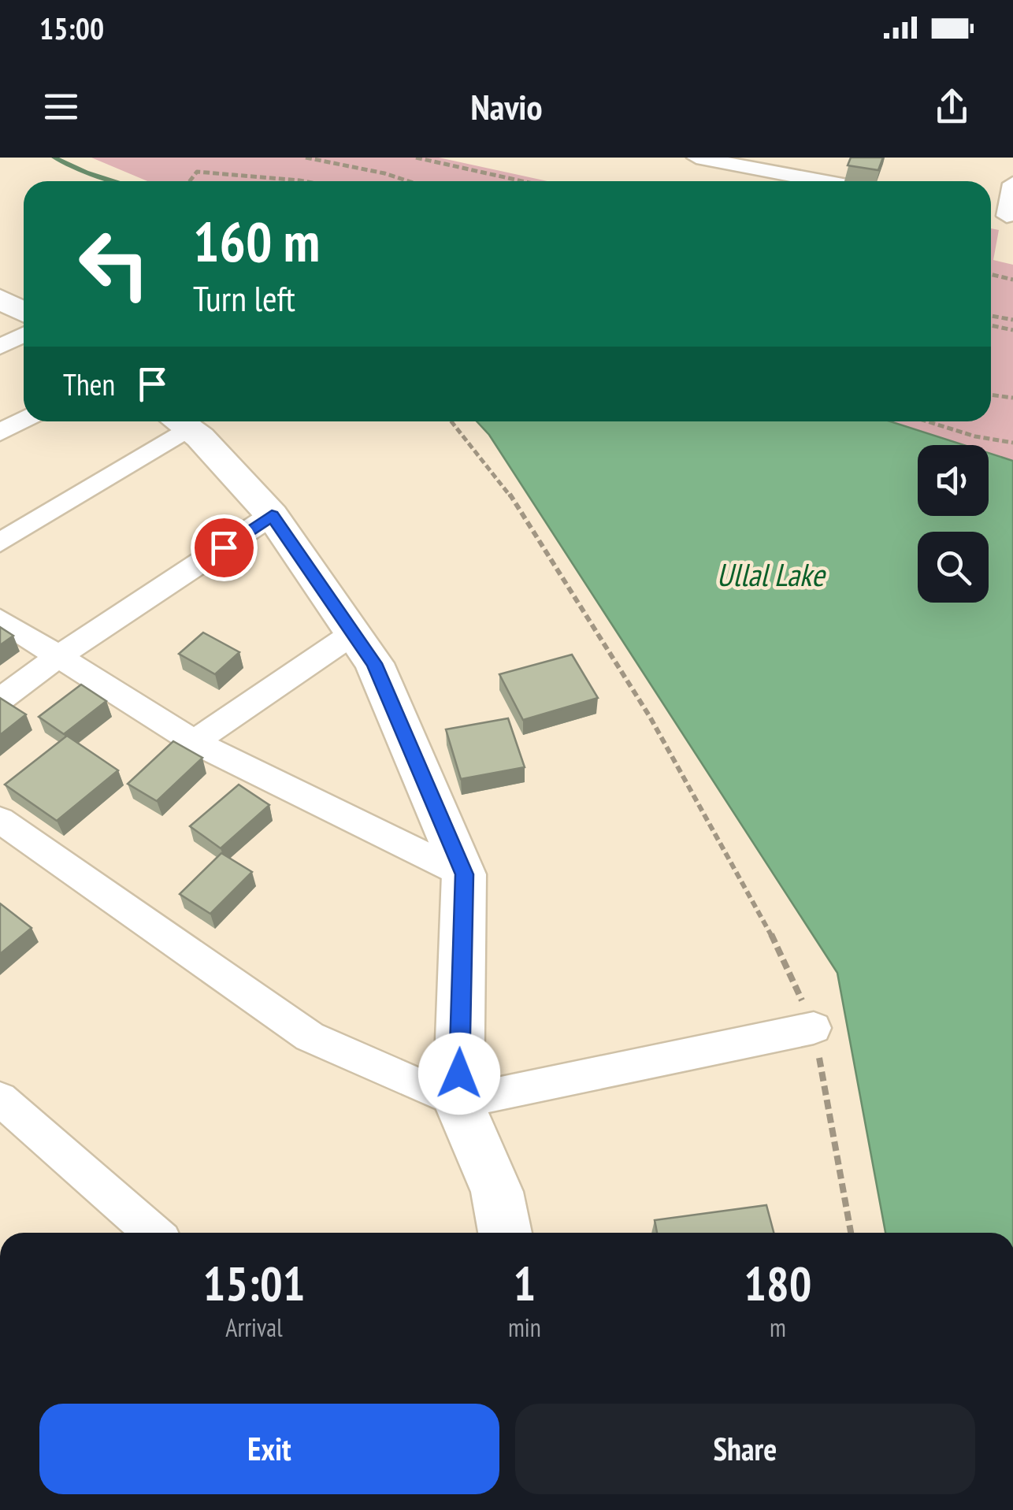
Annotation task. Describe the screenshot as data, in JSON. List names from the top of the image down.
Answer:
{
  "water": ["Ullal Lake"],
  "page": {
    "status": "15:00",
    "header": "Navio",
    "turn": ["160 m", "Turn left"],
    "then": "Then",
    "eta": [
      "15:01",
      "Arrival",
      "1",
      "min",
      "180",
      "m"
    ],
    "buttons": ["Exit", "Share"]
  }
}
